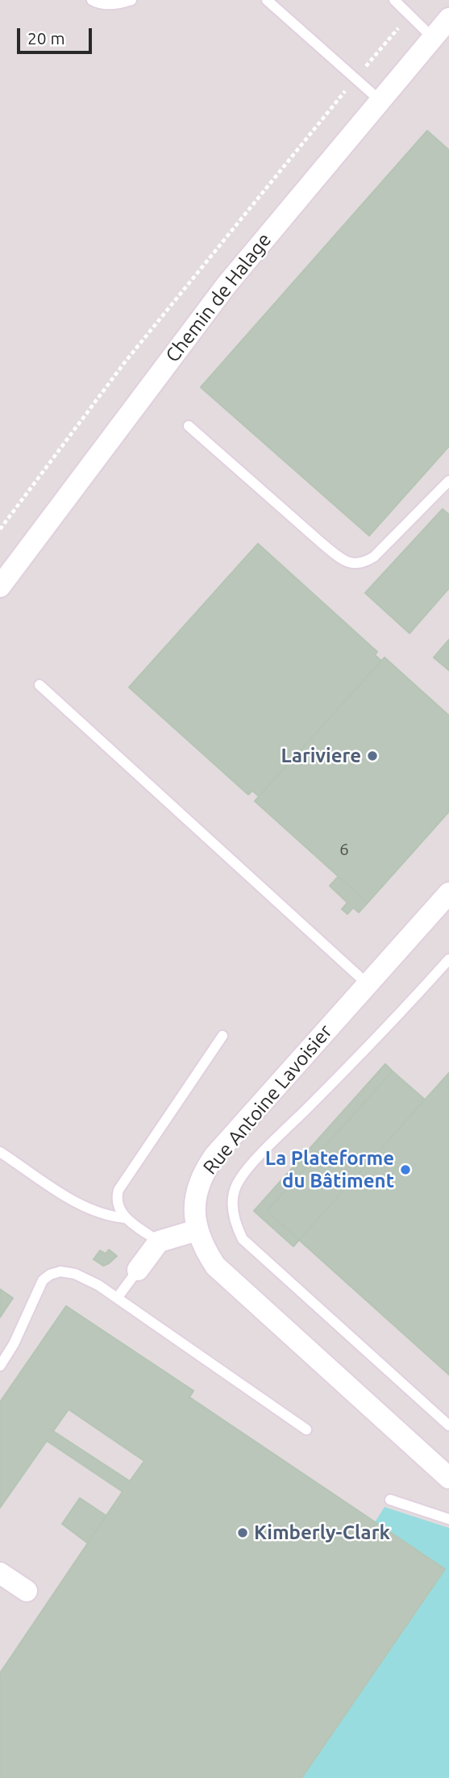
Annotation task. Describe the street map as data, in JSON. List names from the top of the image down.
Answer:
{
  "streets": {
    "street": ["Chemin de Halage", "Rue Antoine Lavoisier"]
  },
  "places": ["Lariviere", "La Plateforme du Bâtiment", "Kimberly-Clark"],
  "house_numbers": ["6"],
  "scale_bar": "20 m"
}
